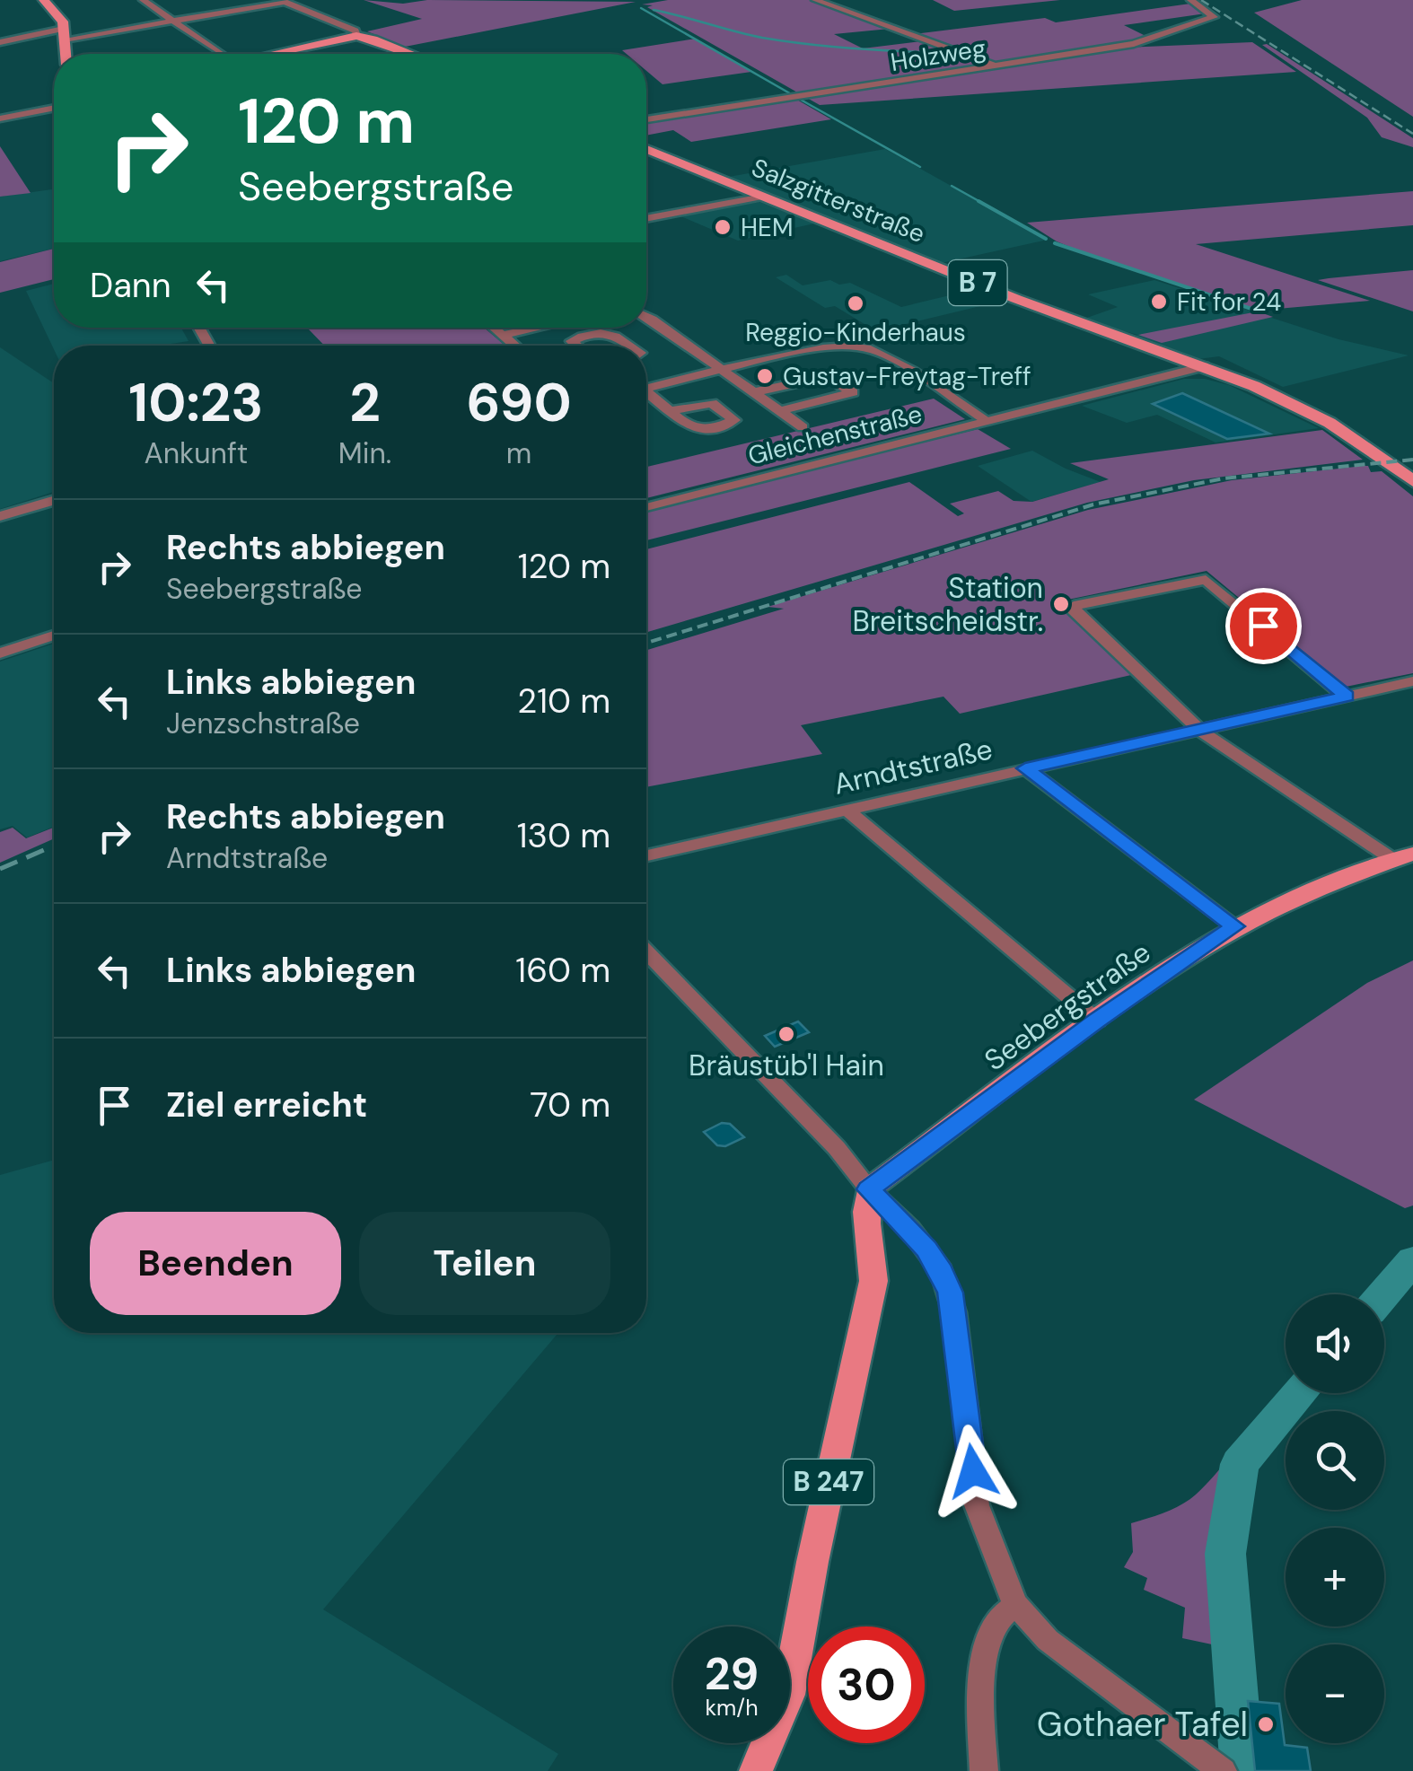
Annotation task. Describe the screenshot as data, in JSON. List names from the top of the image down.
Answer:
{
  "streets": {
    "main road": [
      "Salzgitterstraße",
      "B 7",
      "Seebergstraße",
      "B 247"
    ],
    "street": ["Holzweg", "Gleichenstraße", "Arndtstraße"]
  },
  "crossings": [
    ["Salzgitterstraße", "Gleichenstraße"],
    ["Seebergstraße", "B 247"]
  ],
  "places": [
    "HEM",
    "Fit for 24",
    "Reggio-Kinderhaus",
    "Gustav-Freytag-Treff",
    "Station Breitscheidstr.",
    "Bräustüb'l Hain",
    "Gothaer Tafel"
  ],
  "page": {
    "turn": ["120 m", "Seebergstraße"],
    "then": "Dann",
    "eta": [
      "10:23",
      "Ankunft",
      "2",
      "Min.",
      "690",
      "m"
    ],
    "list": [
      {
        "name": "Rechts abbiegen",
        "note": "Seebergstraße",
        "value": "120 m"
      },
      {
        "name": "Links abbiegen",
        "note": "Jenzschstraße",
        "value": "210 m"
      },
      {
        "name": "Rechts abbiegen",
        "note": "Arndtstraße",
        "value": "130 m"
      },
      {
        "name": "Links abbiegen",
        "value": "160 m"
      },
      {
        "name": "Ziel erreicht",
        "value": "70 m"
      }
    ],
    "buttons": ["Beenden", "Teilen"],
    "map_buttons": ["+", "−"],
    "speed": "29 km/h",
    "limit": "30"
  }
}
